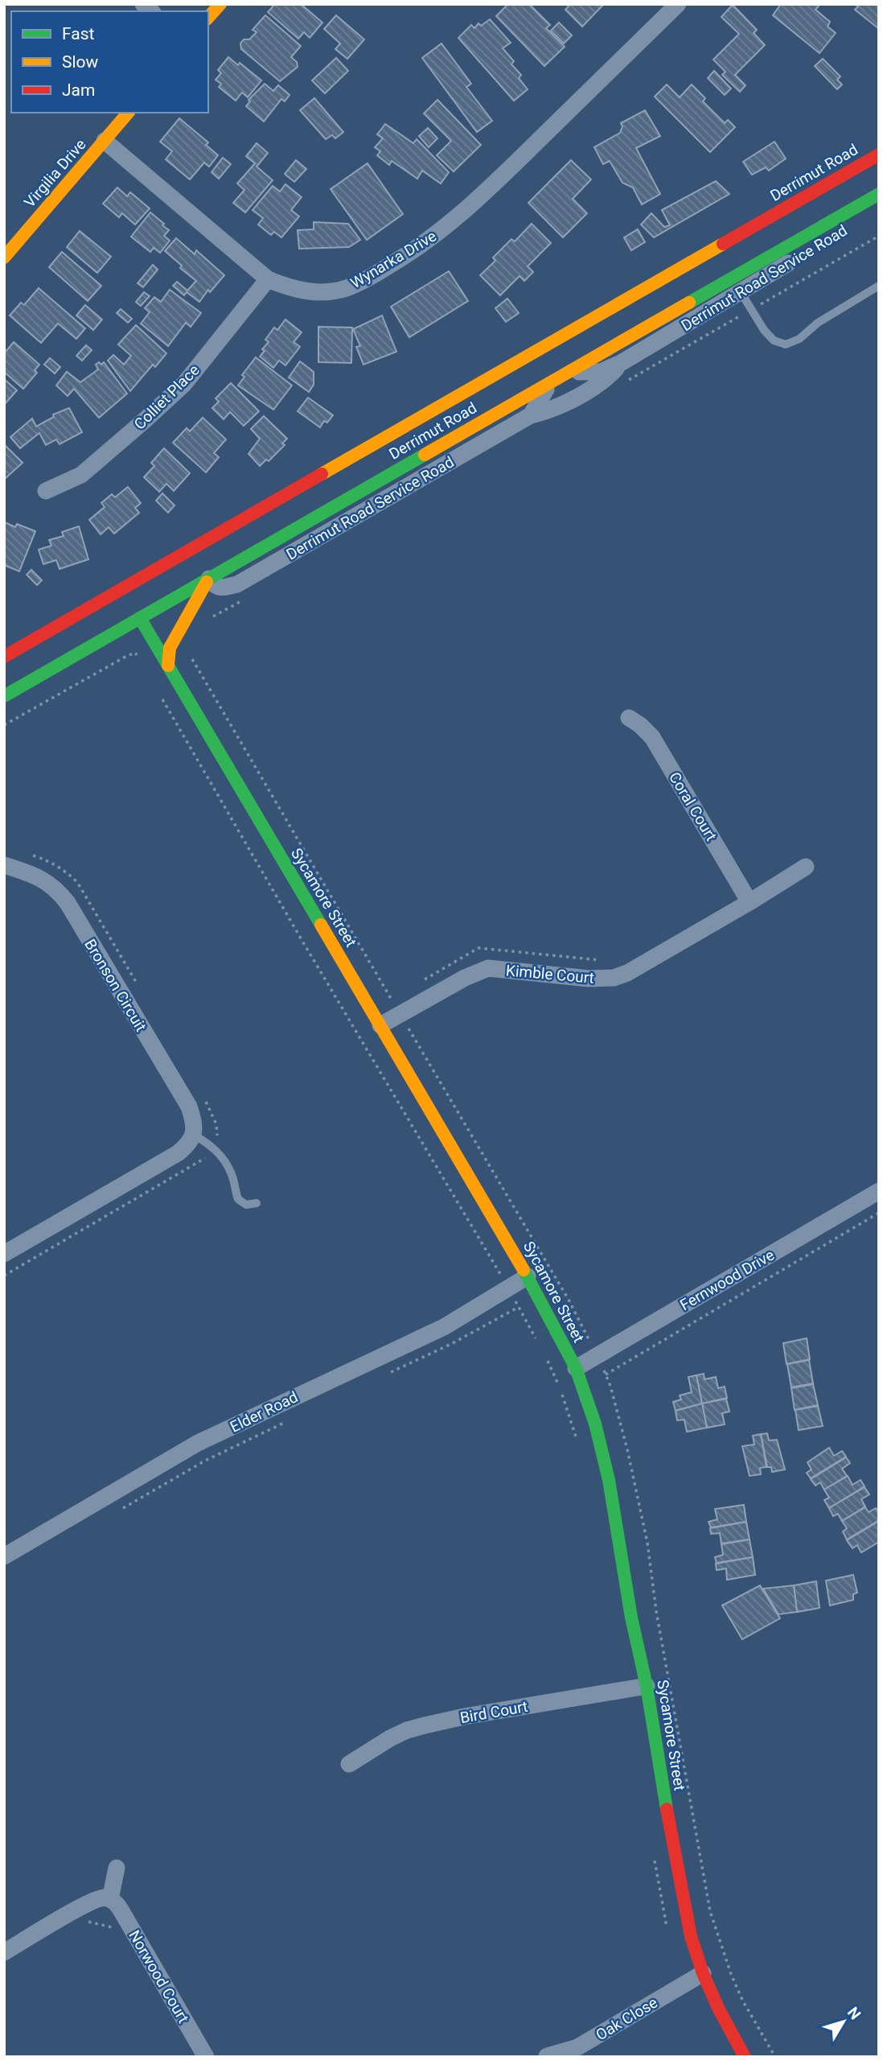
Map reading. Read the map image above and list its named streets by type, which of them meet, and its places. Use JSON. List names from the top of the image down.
{
  "streets": {
    "main road": ["Derrimut Road", "Virgilia Drive", "Sycamore Street"],
    "street": [
      "Wynarka Drive",
      "Derrimut Road Service Road",
      "Colliet Place",
      "Coral Court",
      "Kimble Court",
      "Bronson Circuit",
      "Fernwood Drive",
      "Elder Road",
      "Bird Court",
      "Norwood Court",
      "Oak Close"
    ]
  },
  "crossings": [
    ["Derrimut Road", "Derrimut Road Service Road"],
    ["Derrimut Road", "Sycamore Street"],
    ["Virgilia Drive", "Wynarka Drive"],
    ["Wynarka Drive", "Colliet Place"],
    ["Coral Court", "Kimble Court"],
    ["Sycamore Street", "Kimble Court"],
    ["Sycamore Street", "Fernwood Drive"],
    ["Sycamore Street", "Elder Road"],
    ["Sycamore Street", "Bird Court"],
    ["Sycamore Street", "Oak Close"]
  ],
  "legend": ["Fast", "Slow", "Jam"],
  "north": "top right"
}
